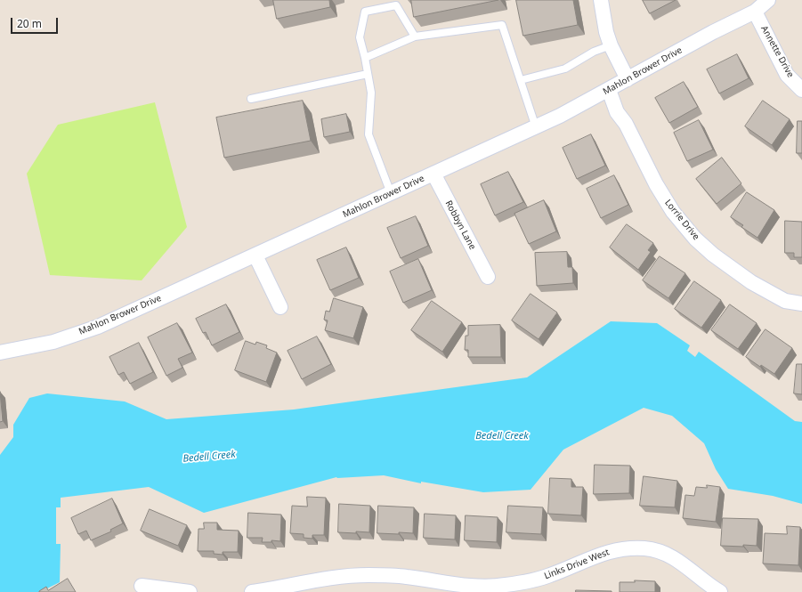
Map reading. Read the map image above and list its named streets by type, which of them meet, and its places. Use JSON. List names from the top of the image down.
{
  "streets": {
    "street": [
      "Annette Drive",
      "Mahlon Brower Drive",
      "Lorrie Drive",
      "Robbyn Lane",
      "Links Drive West"
    ]
  },
  "crossings": [
    ["Annette Drive", "Mahlon Brower Drive"],
    ["Mahlon Brower Drive", "Lorrie Drive"],
    ["Mahlon Brower Drive", "Robbyn Lane"]
  ],
  "water": ["Bedell Creek"],
  "scale_bar": "20 m"
}
